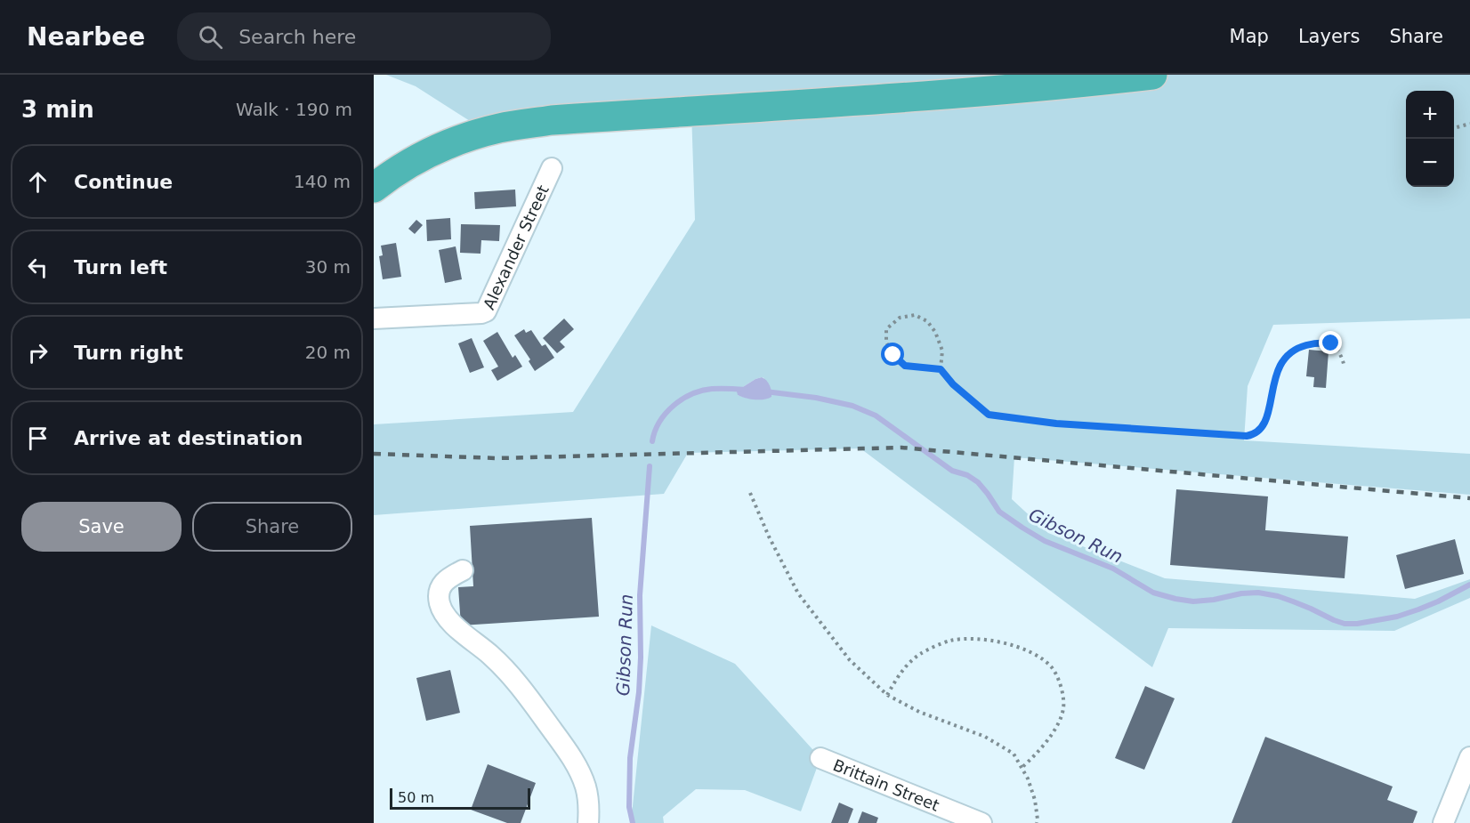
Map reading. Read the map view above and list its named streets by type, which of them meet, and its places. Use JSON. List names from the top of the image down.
{
  "streets": {
    "street": ["Alexander Street", "Brittain Street"]
  },
  "water": ["Gibson Run"],
  "scale_bar": "50 m",
  "page": {
    "header": "Nearbee",
    "search": "Search here",
    "nav": ["Map", "Layers", "Share"],
    "heading": ["3 min", "Walk · 190 m"],
    "map_buttons": ["+", "−"],
    "list": [
      ["Continue", "140 m"],
      ["Turn left", "30 m"],
      ["Turn right", "20 m"],
      "Arrive at destination"
    ],
    "buttons": ["Save", "Share"],
    "scale": "50 m"
  }
}
